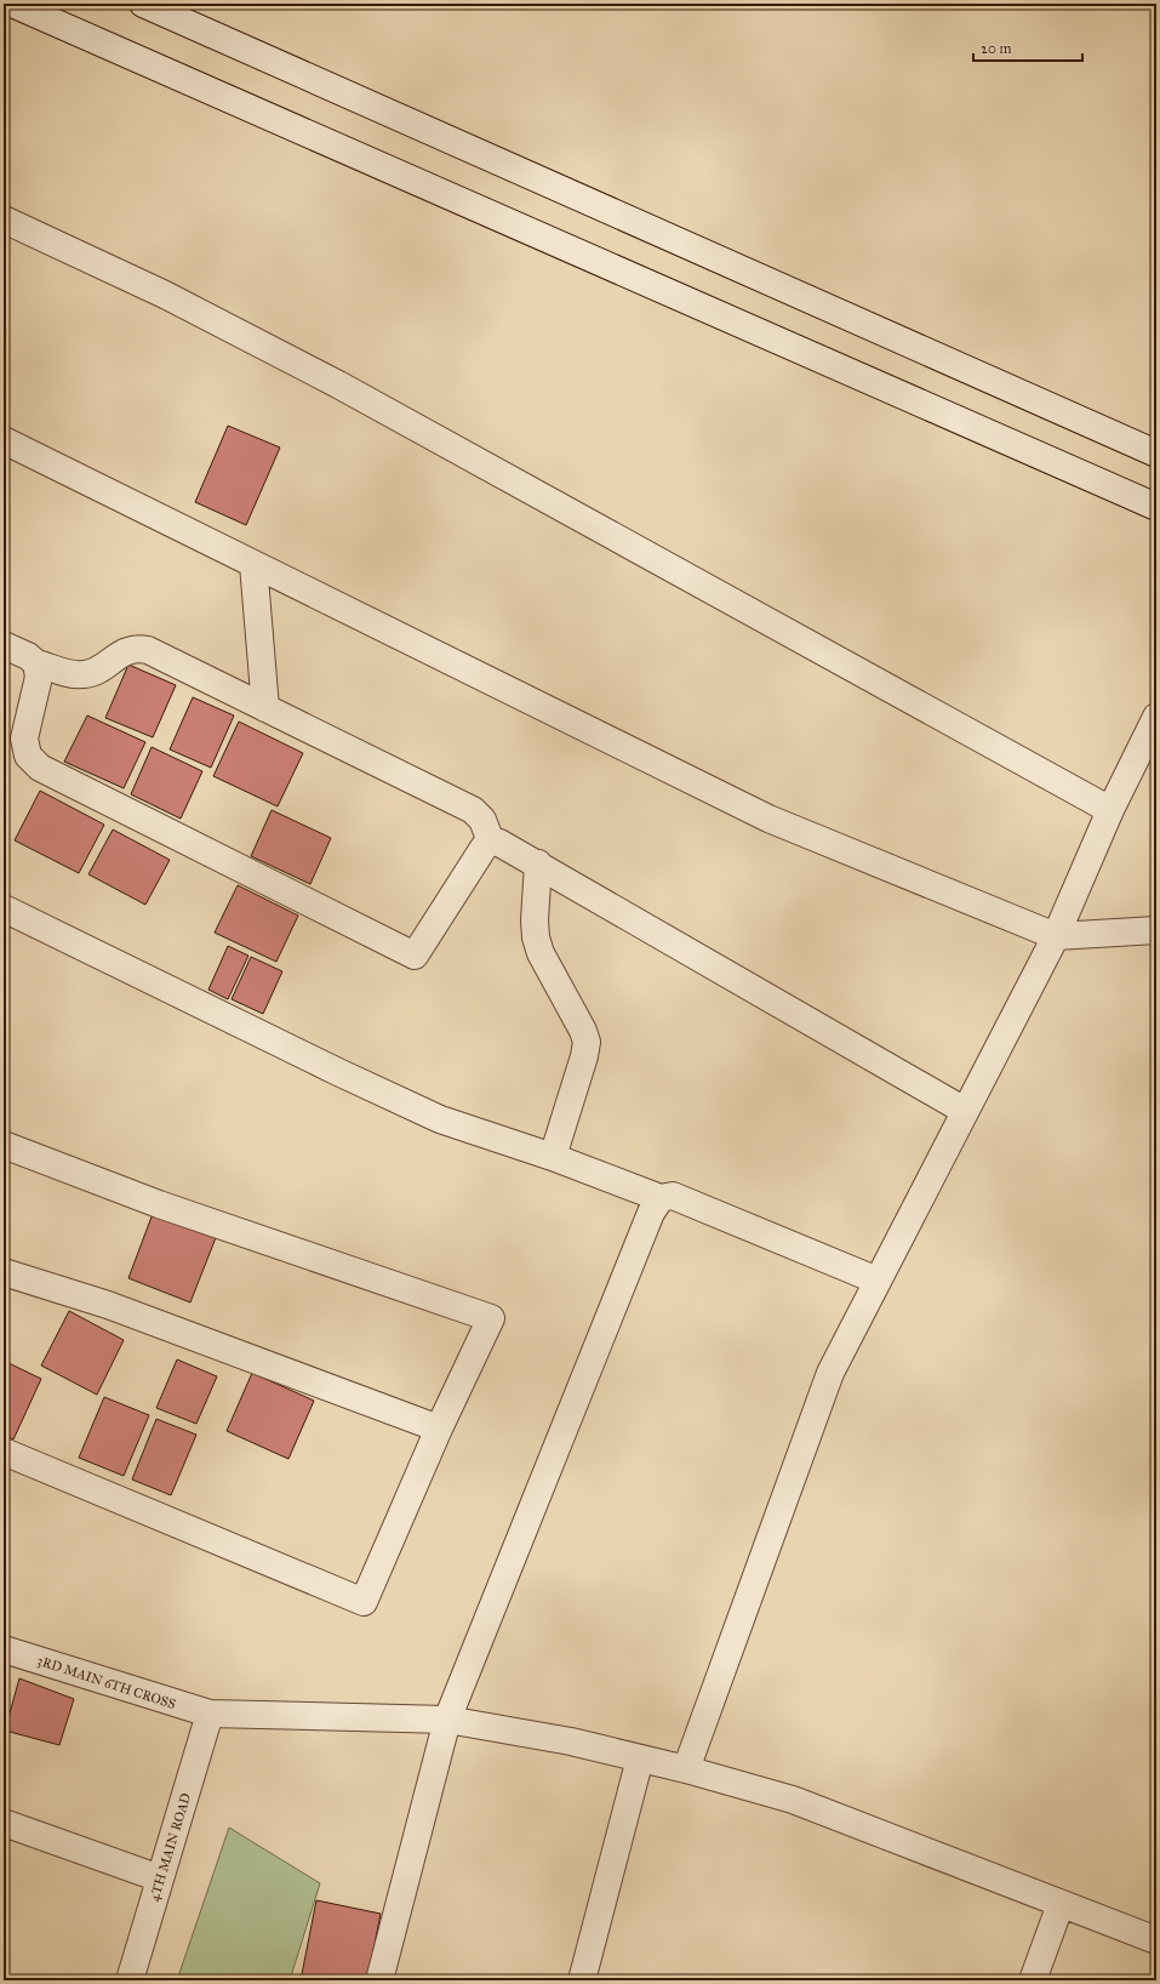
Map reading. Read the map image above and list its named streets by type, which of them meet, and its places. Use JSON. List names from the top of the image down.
{
  "streets": {
    "street": ["3RD MAIN 6TH CROSS", "4TH MAIN ROAD"]
  },
  "crossings": [
    ["3RD MAIN 6TH CROSS", "4TH MAIN ROAD"]
  ],
  "scale_bar": "20 m"
}
